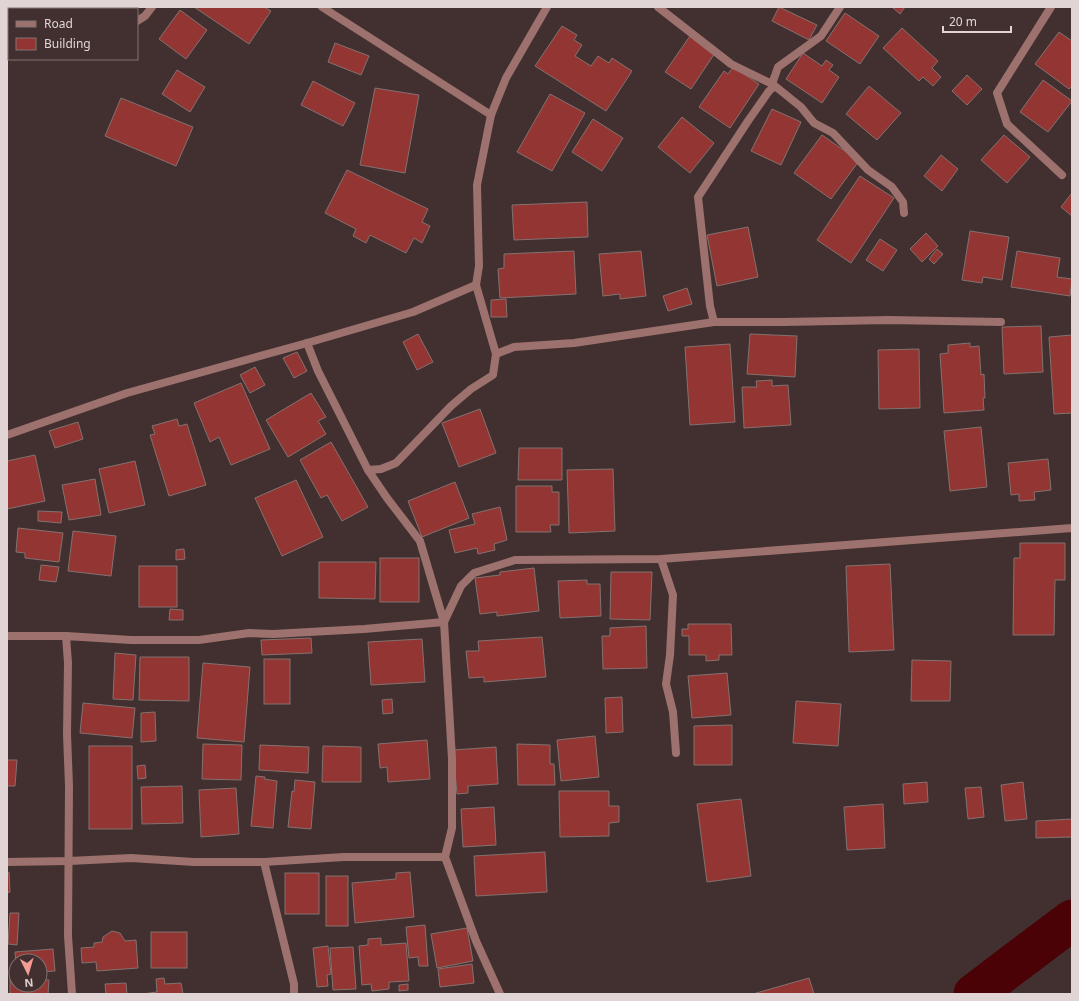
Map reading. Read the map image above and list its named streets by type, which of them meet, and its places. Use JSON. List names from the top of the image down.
{
  "legend": ["Road", "Building"],
  "scale_bar": "20 m",
  "north": "bottom"
}
